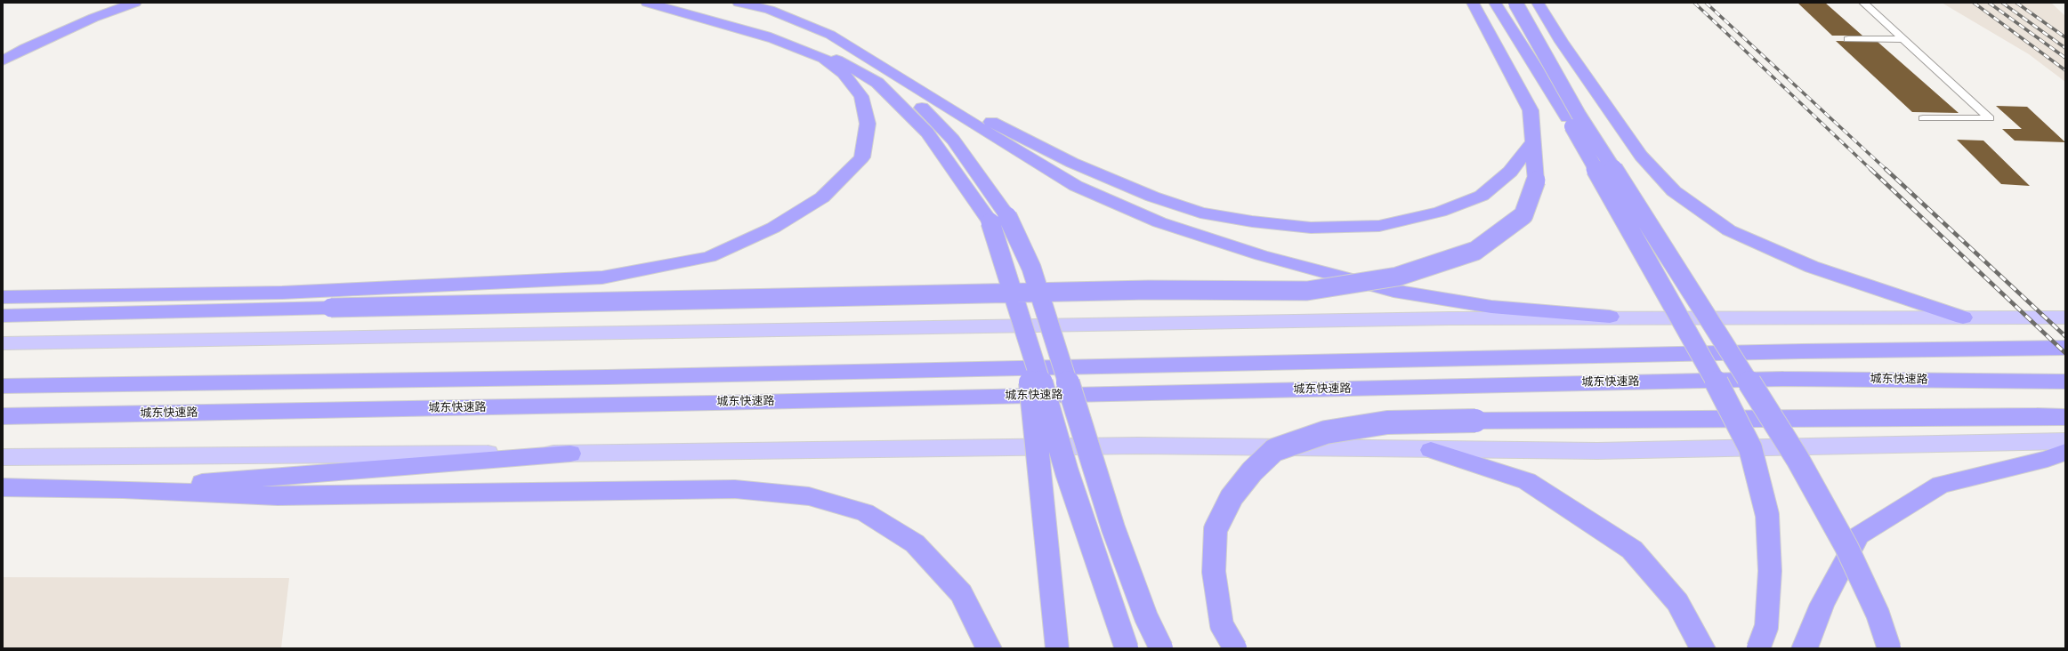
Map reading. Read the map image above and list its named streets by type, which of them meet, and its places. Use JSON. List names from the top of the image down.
{
  "streets": {
    "highway": ["城东快速路"]
  }
}
